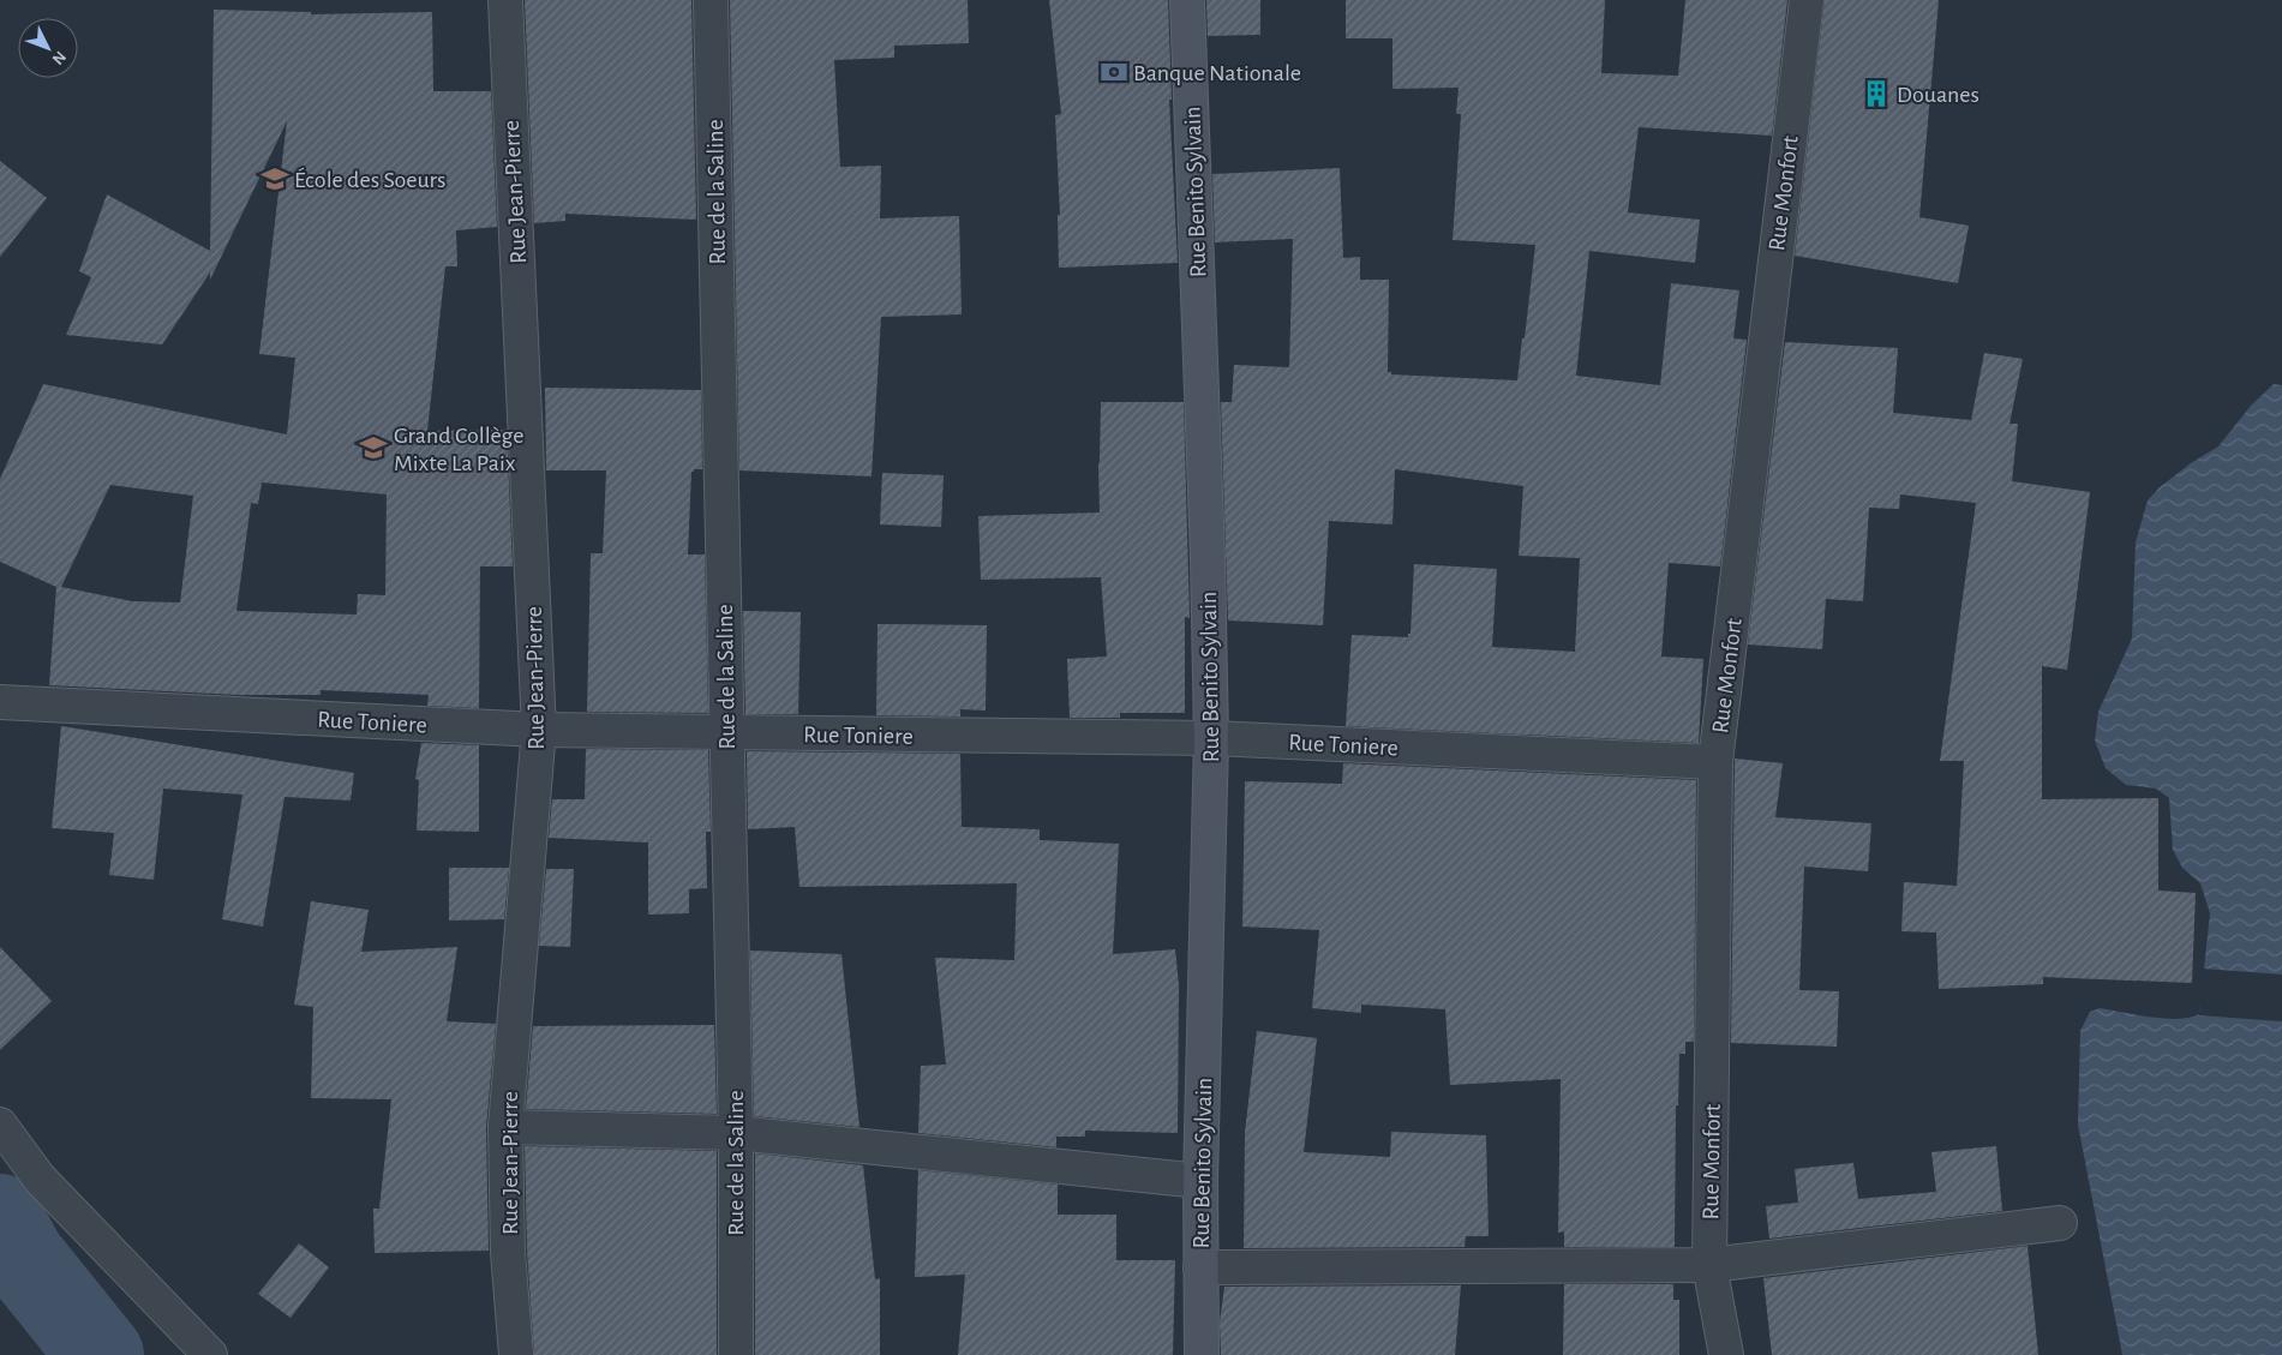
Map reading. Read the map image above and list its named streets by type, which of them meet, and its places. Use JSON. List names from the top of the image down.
{
  "streets": {
    "main road": ["Rue Benito Sylvain"],
    "street": [
      "Rue Jean-Pierre",
      "Rue de la Saline",
      "Rue Monfort",
      "Rue Toniere"
    ]
  },
  "crossings": [
    ["Rue Jean-Pierre", "Rue Toniere"],
    ["Rue de la Saline", "Rue Toniere"],
    ["Rue Benito Sylvain", "Rue Toniere"],
    ["Rue Monfort", "Rue Toniere"]
  ],
  "places": {
    "bank": ["Banque Nationale"],
    "building": ["Douanes"],
    "school or university": ["École des Soeurs", "Grand Collège Mixte La Paix"]
  },
  "north": "bottom right"
}
